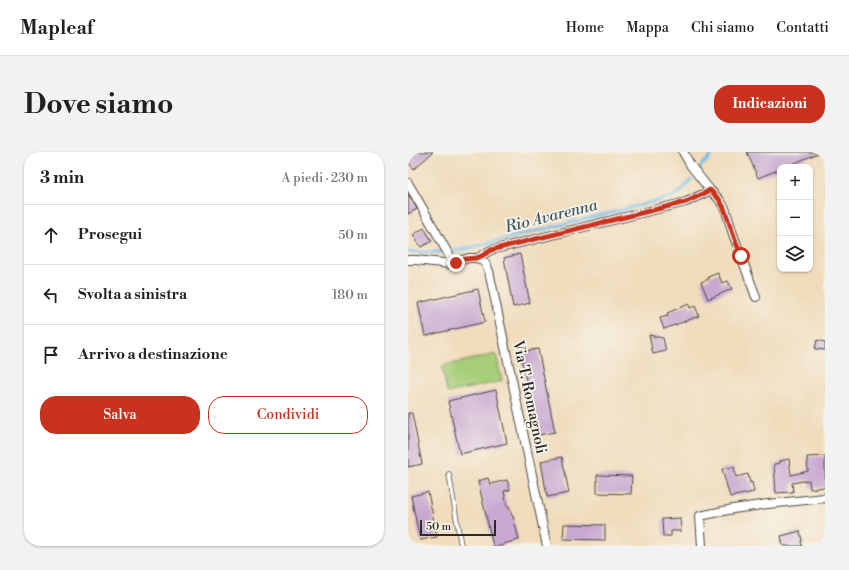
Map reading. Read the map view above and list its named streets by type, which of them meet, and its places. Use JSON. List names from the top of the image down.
{
  "streets": {
    "street": ["Via T. Romagnoli"]
  },
  "water": ["Rio Avarenna"],
  "scale_bar": "50 m",
  "page": {
    "header": "Mapleaf",
    "nav": [
      "Home",
      "Mappa",
      "Chi siamo",
      "Contatti"
    ],
    "buttons": [
      "Indicazioni",
      ["Salva", "Condividi"]
    ],
    "title": "Dove siamo",
    "heading": ["3 min", "A piedi · 230 m"],
    "map_buttons": ["+", "−"],
    "list": [
      ["Prosegui", "50 m"],
      ["Svolta a sinistra", "180 m"],
      "Arrivo a destinazione"
    ],
    "scale": "50 m"
  }
}
